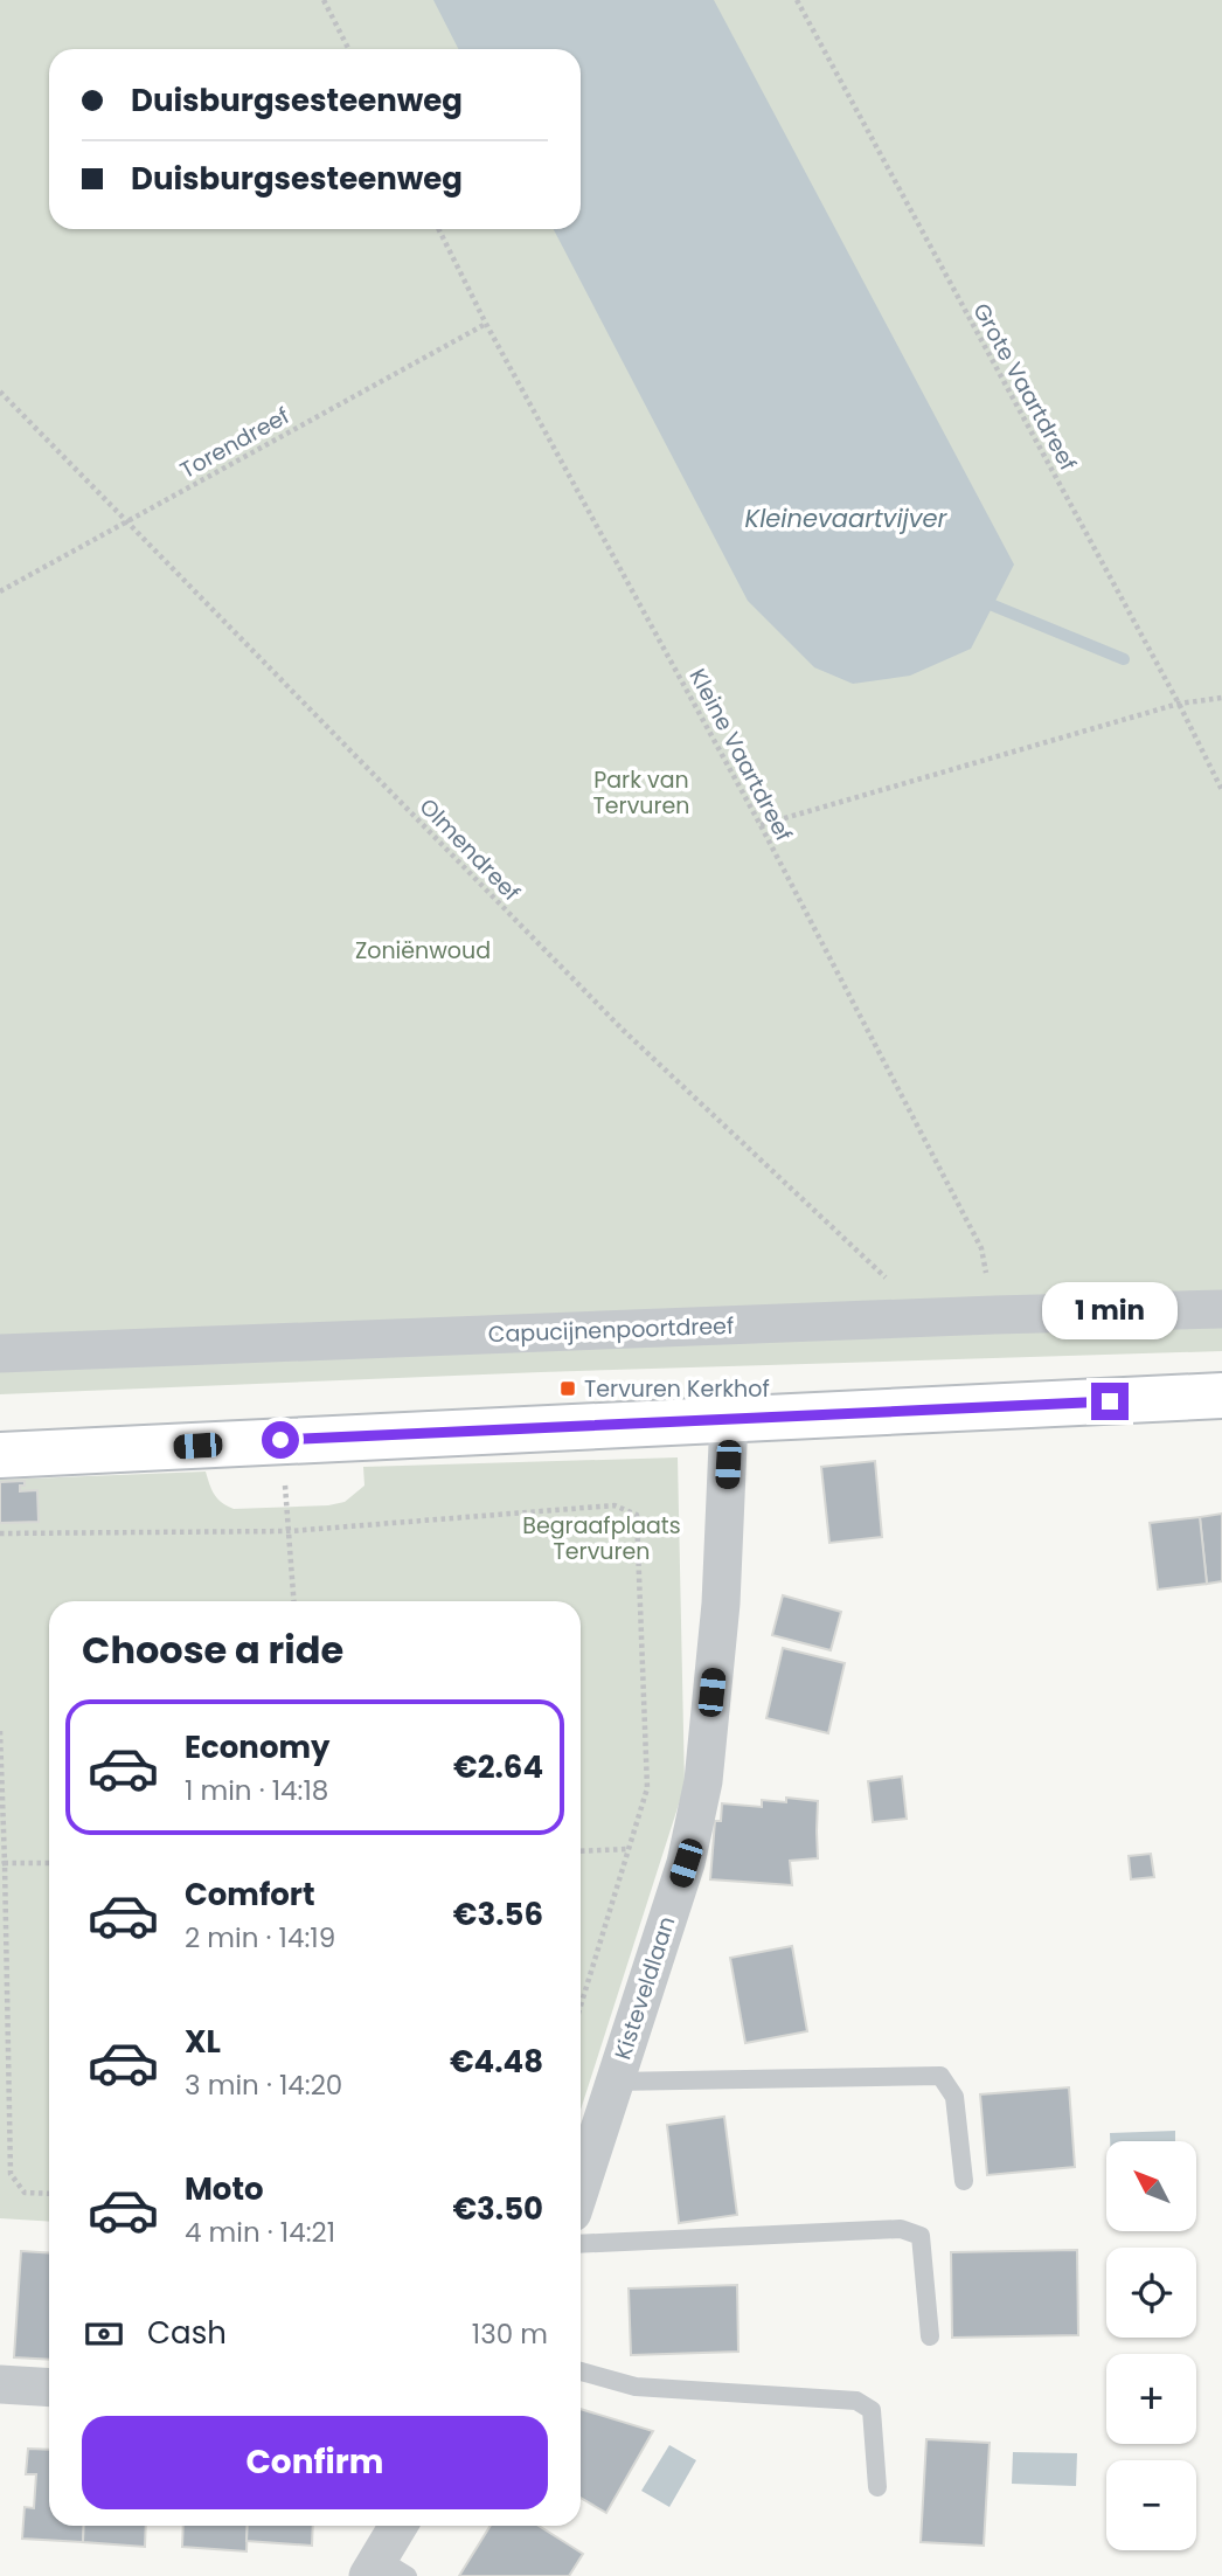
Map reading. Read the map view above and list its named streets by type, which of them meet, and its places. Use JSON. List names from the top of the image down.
{
  "streets": {
    "street": ["Capucijnenpoortdreef", "Kisteveldlaan"],
    "path": [
      "Grote Vaartdreef",
      "Torendreef",
      "Kleine Vaartdreef",
      "Olmendreef"
    ]
  },
  "crossings": [
    ["Torendreef", "Kleine Vaartdreef"],
    ["Torendreef", "Olmendreef"],
    ["Kleine Vaartdreef", "Capucijnenpoortdreef"],
    ["Olmendreef", "Capucijnenpoortdreef"]
  ],
  "water": ["Kleinevaartvijver"],
  "parks": ["Park van Tervuren", "Zoniënwoud", "Begraafplaats Tervuren"],
  "places": {
    "transit": ["Tervuren Kerkhof"]
  },
  "north": "top left",
  "page": {
    "banner": ["Duisburgsesteenweg", "Duisburgsesteenweg"],
    "bubble": "1 min",
    "heading": "Choose a ride",
    "list": [
      {
        "name": "Economy",
        "note": "1 min · 14:18",
        "value": "€2.64"
      },
      {
        "name": "Comfort",
        "note": "2 min · 14:19",
        "value": "€3.56"
      },
      {
        "name": "XL",
        "note": "3 min · 14:20",
        "value": "€4.48"
      },
      {
        "name": "Moto",
        "note": "4 min · 14:21",
        "value": "€3.50"
      }
    ],
    "map_buttons": ["+", "−"],
    "pay": ["Cash", "130 m"],
    "buttons": "Confirm"
  }
}
